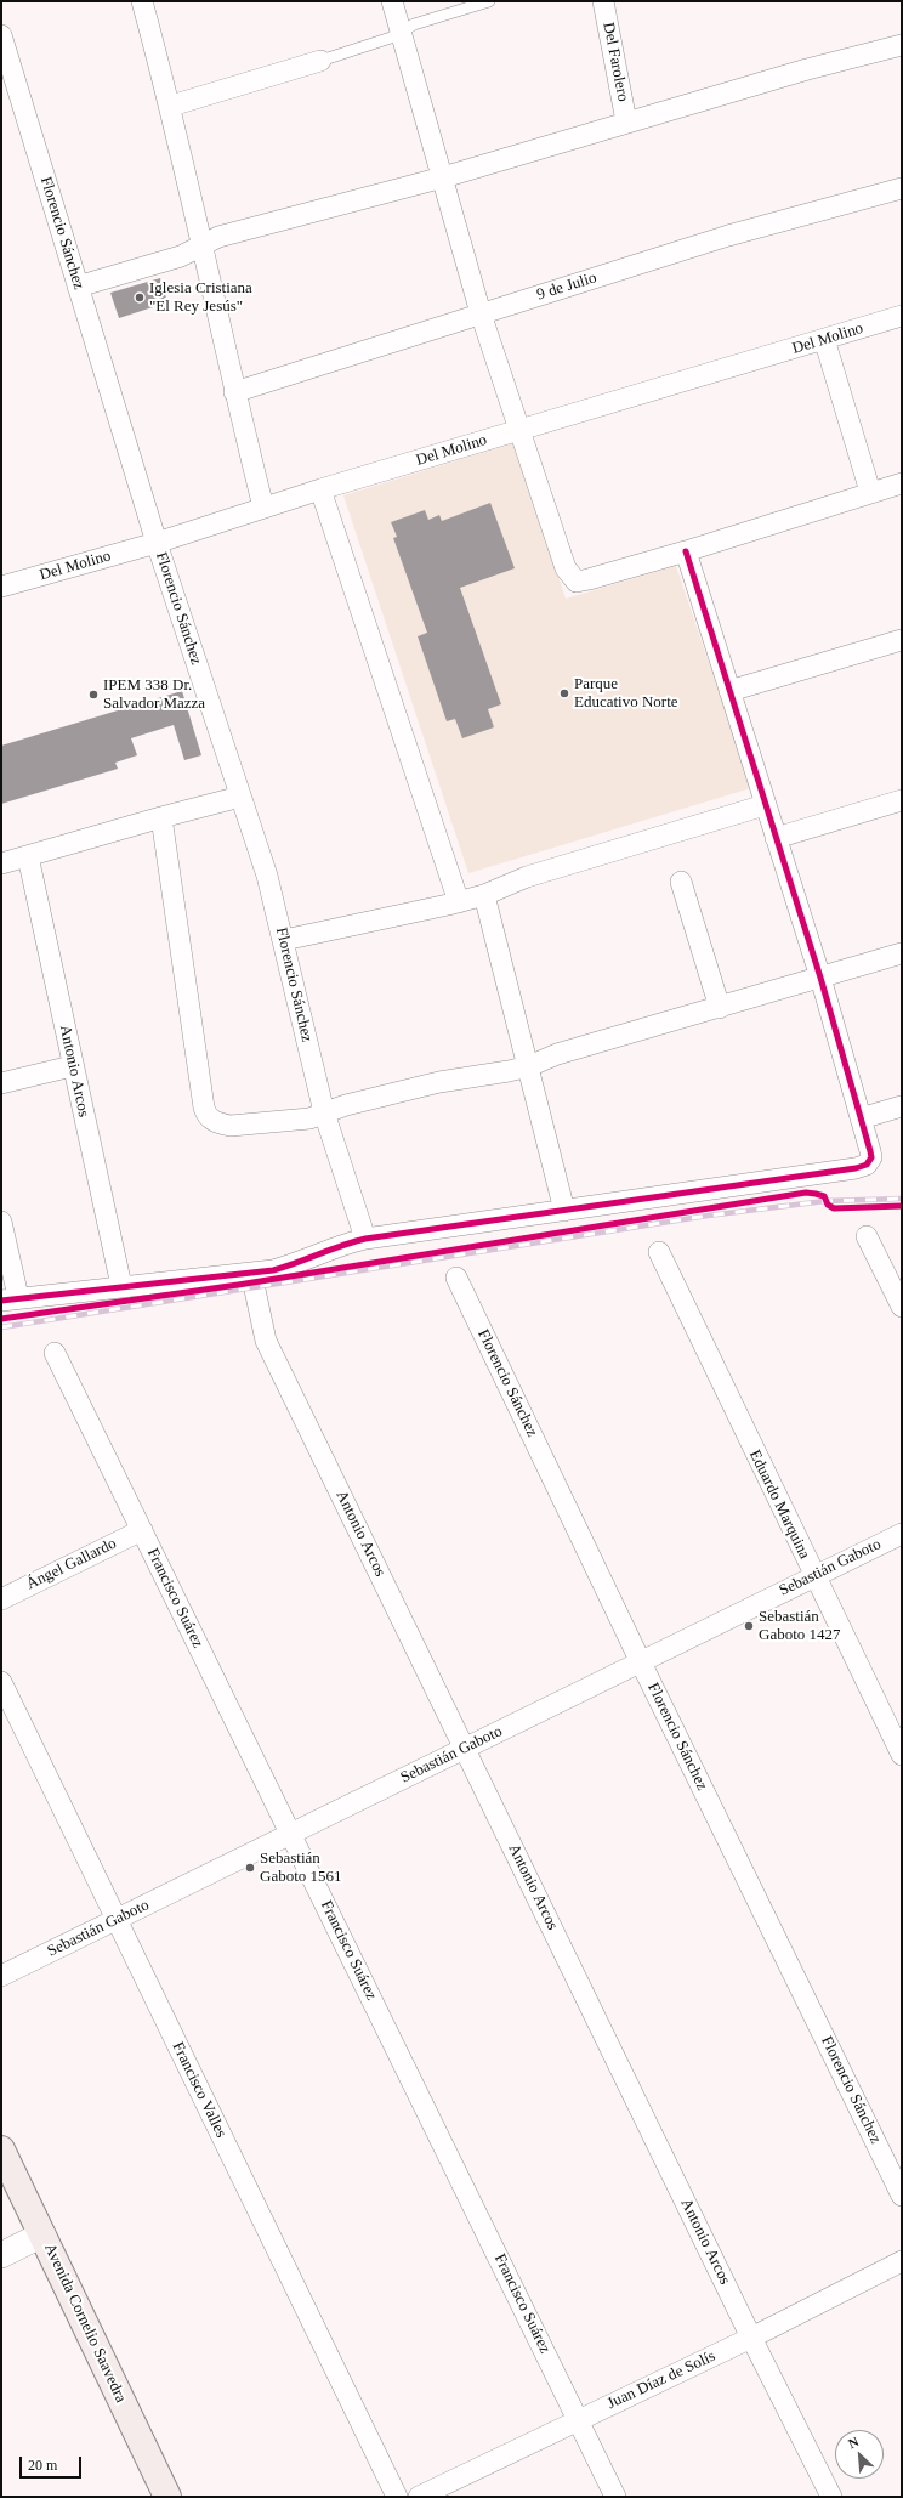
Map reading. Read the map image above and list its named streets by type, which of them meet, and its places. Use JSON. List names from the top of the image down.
{
  "streets": {
    "main road": ["Avenida Cornelio Saavedra"],
    "street": [
      "Del Farolero",
      "Florencio Sánchez",
      "9 de Julio",
      "Del Molino",
      "Antonio Arcos",
      "Eduardo Marquina",
      "Ángel Gallardo",
      "Sebastián Gaboto",
      "Francisco Suárez",
      "Francisco Valles",
      "Juan Díaz de Solís"
    ]
  },
  "crossings": [
    ["Florencio Sánchez", "Del Molino"],
    ["Florencio Sánchez", "Sebastián Gaboto"],
    ["Antonio Arcos", "Sebastián Gaboto"],
    ["Antonio Arcos", "Juan Díaz de Solís"],
    ["Eduardo Marquina", "Sebastián Gaboto"],
    ["Ángel Gallardo", "Francisco Suárez"],
    ["Sebastián Gaboto", "Francisco Suárez"],
    ["Sebastián Gaboto", "Francisco Valles"],
    ["Francisco Suárez", "Juan Díaz de Solís"]
  ],
  "places": [
    "Iglesia Cristiana \"El Rey Jesús\"",
    "Parque Educativo Norte",
    "IPEM 338 Dr. Salvador Mazza",
    "Sebastián Gaboto 1427",
    "Sebastián Gaboto 1561"
  ],
  "scale_bar": "20 m",
  "north": "top left"
}
